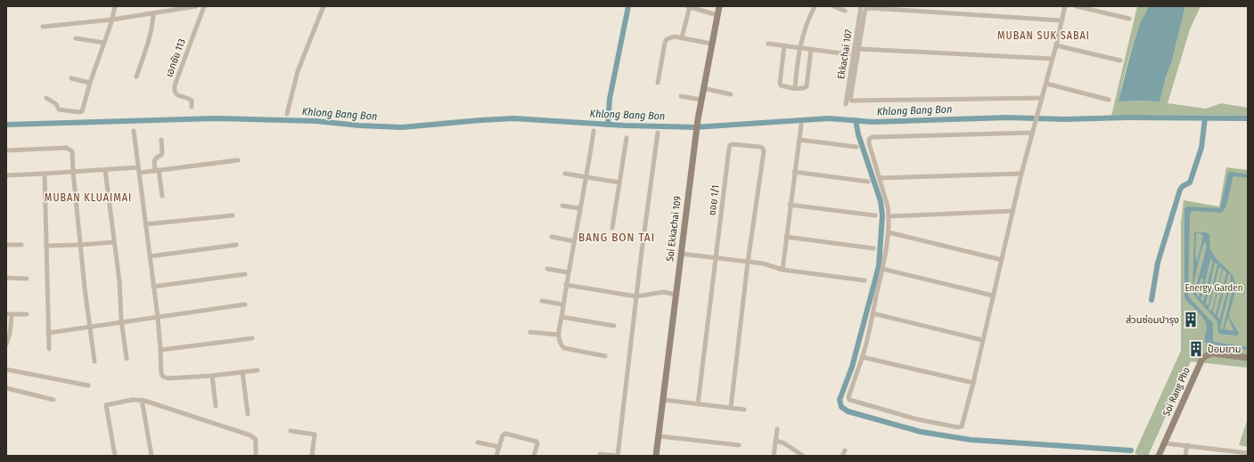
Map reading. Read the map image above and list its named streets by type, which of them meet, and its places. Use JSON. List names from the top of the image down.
{
  "streets": {
    "street": [
      "Ekkachai 107",
      "เอกชัย 113",
      "ซอย 1/1",
      "Soi Ekkachai 109",
      "Soi Rang Pho"
    ]
  },
  "districts": ["MUBAN SUK SABAI", "MUBAN KLUAIMAI", "BANG BON TAI"],
  "water": ["Khlong Bang Bon"],
  "parks": ["Energy Garden"],
  "places": {
    "building": ["ส่วนซ่อมบำรุง", "ป้อมยาม"]
  }
}
